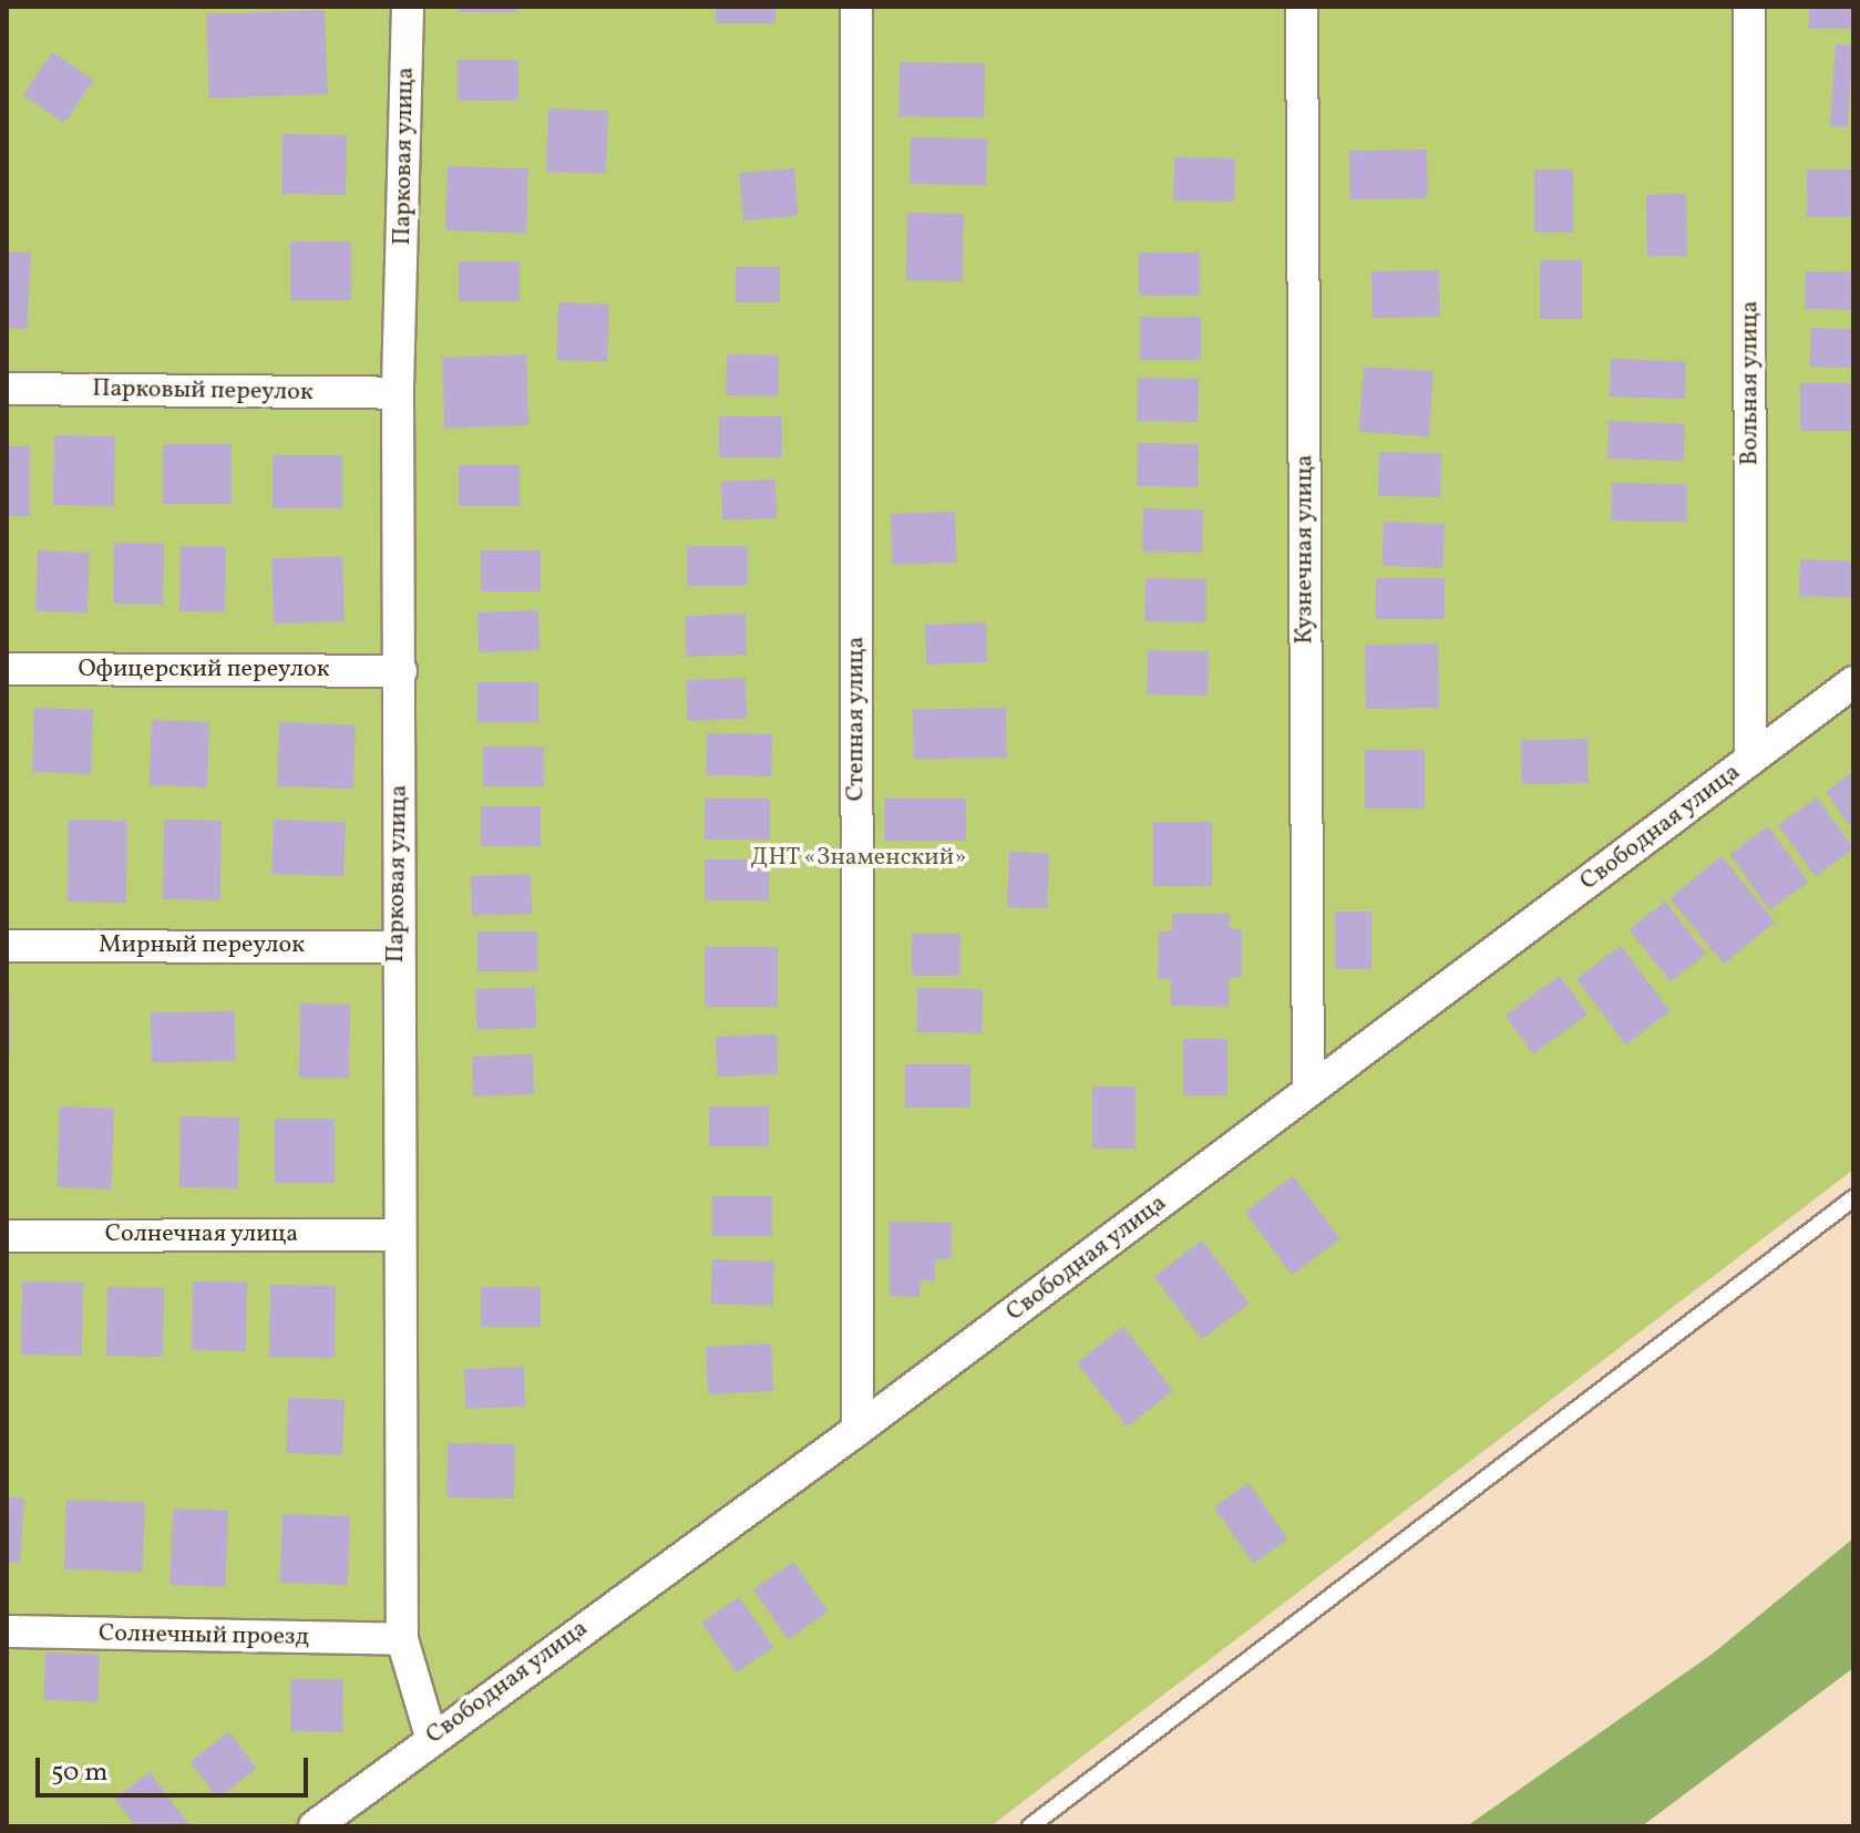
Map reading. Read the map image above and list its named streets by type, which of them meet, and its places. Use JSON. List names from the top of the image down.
{
  "streets": {
    "street": [
      "Парковая улица",
      "Вольная улица",
      "Парковый переулок",
      "Кузнечная улица",
      "Офицерский переулок",
      "Степная улица",
      "Свободная улица",
      "Мирный переулок",
      "Солнечная улица",
      "Солнечный проезд"
    ]
  },
  "crossings": [
    ["Парковая улица", "Парковый переулок"],
    ["Парковая улица", "Офицерский переулок"],
    ["Парковая улица", "Свободная улица"],
    ["Парковая улица", "Мирный переулок"],
    ["Парковая улица", "Солнечная улица"],
    ["Парковая улица", "Солнечный проезд"],
    ["Вольная улица", "Свободная улица"],
    ["Кузнечная улица", "Свободная улица"],
    ["Степная улица", "Свободная улица"]
  ],
  "parks": ["ДНТ «Знаменский»"],
  "scale_bar": "50 m"
}
